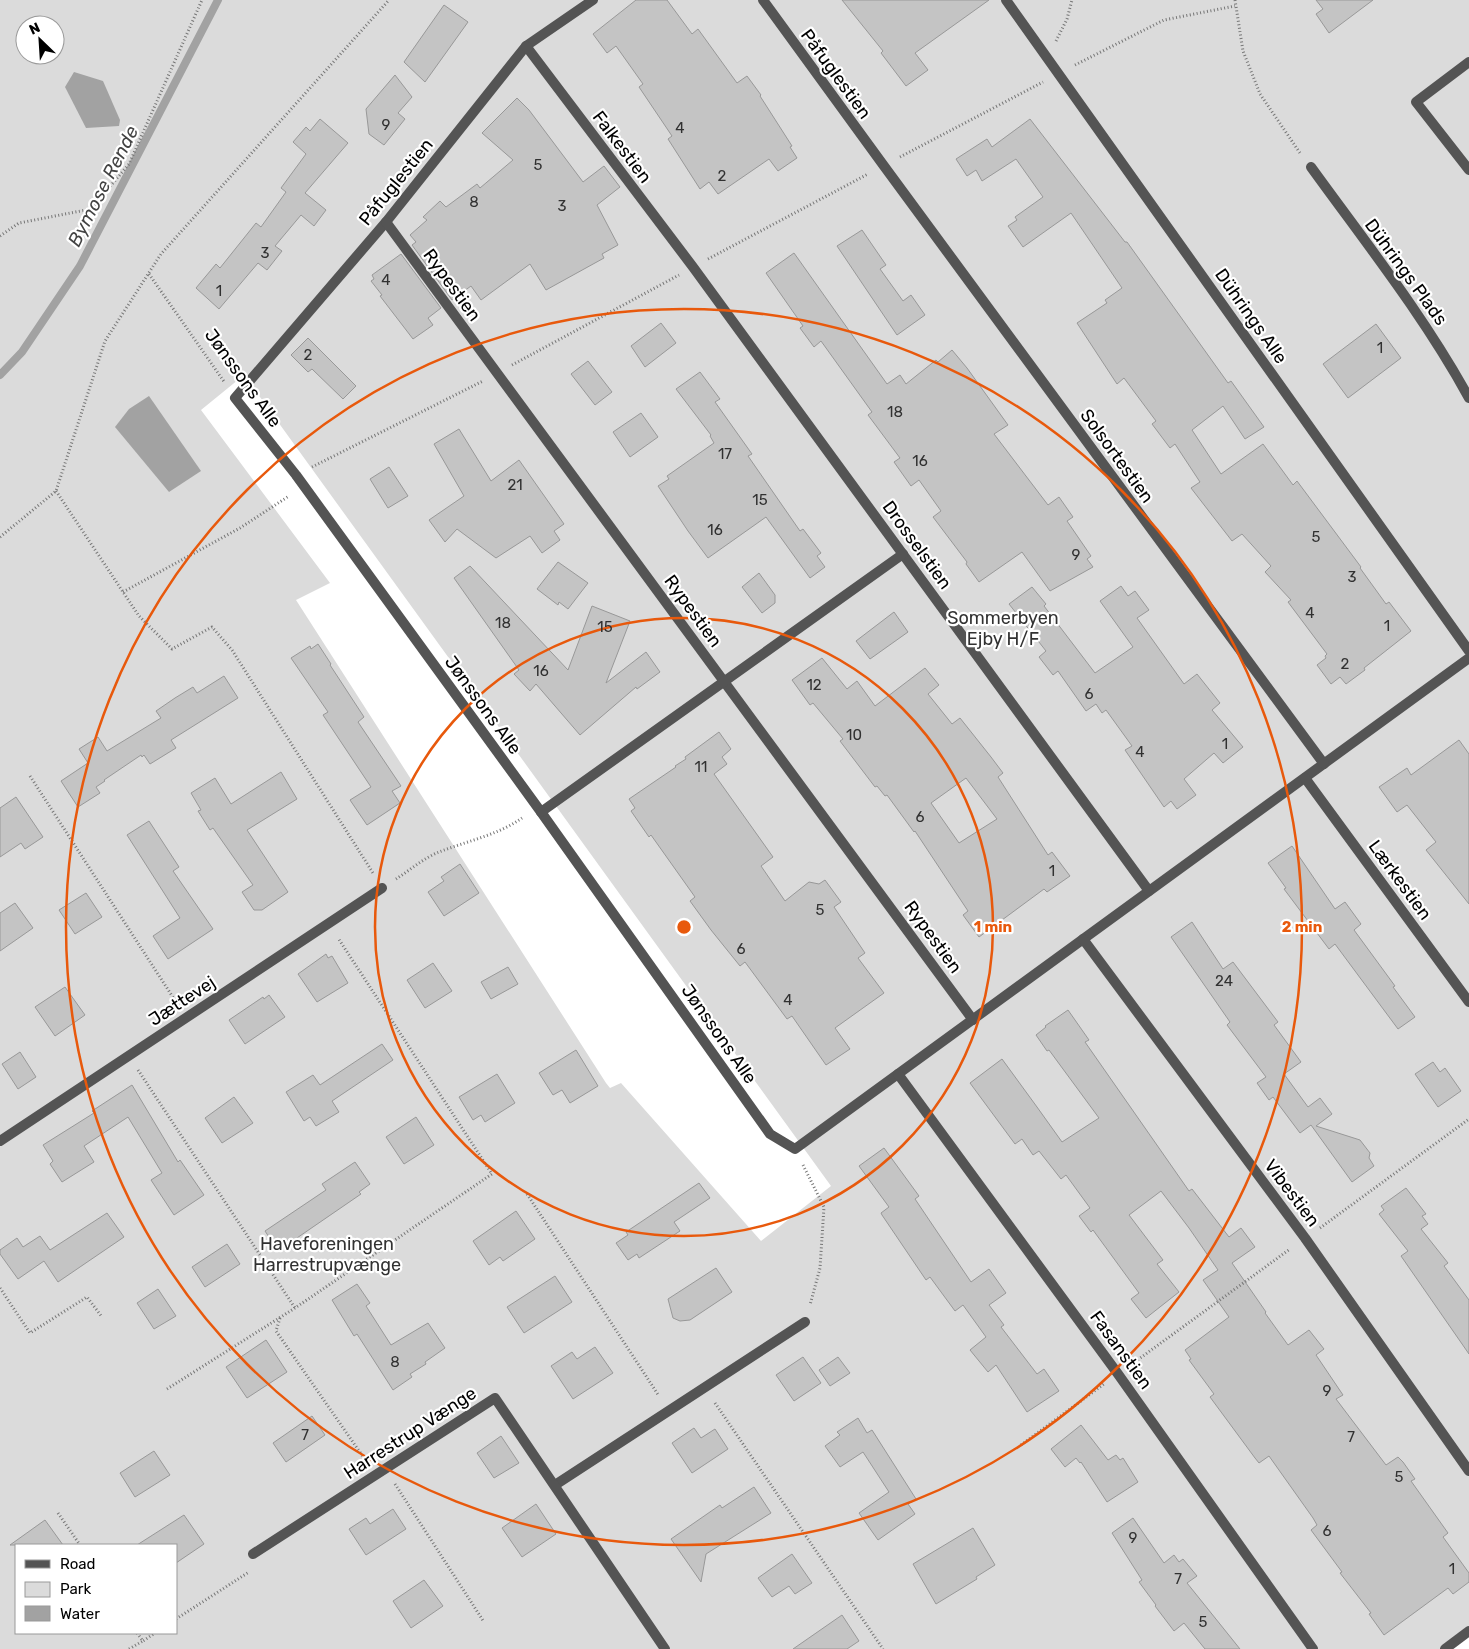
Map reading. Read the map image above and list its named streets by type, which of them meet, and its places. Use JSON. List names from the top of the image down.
{
  "streets": {
    "street": [
      "Påfuglestien",
      "Falkestien",
      "Dührings Plads",
      "Rypestien",
      "Dührings Alle",
      "Jønssons Alle",
      "Solsortestien",
      "Drosselstien",
      "Lærkestien",
      "Jættevej",
      "Vibestien",
      "Fasanstien",
      "Harrestrup Vænge"
    ]
  },
  "crossings": [
    ["Påfuglestien", "Falkestien"],
    ["Påfuglestien", "Rypestien"],
    ["Påfuglestien", "Jønssons Alle"],
    ["Påfuglestien", "Solsortestien"],
    ["Falkestien", "Drosselstien"]
  ],
  "water": ["Bymose Rende"],
  "parks": ["Sommerbyen Ejby H/F", "Haveforeningen Harrestrupvænge"],
  "house_numbers": [
    "9",
    "4",
    "5",
    "2",
    "8",
    "3",
    "3",
    "4",
    "1",
    "1",
    "2",
    "18",
    "17",
    "16",
    "21",
    "15",
    "16",
    "5",
    "9",
    "3",
    "4",
    "18",
    "1",
    "15",
    "2",
    "16",
    "12",
    "6",
    "10",
    "1",
    "4",
    "11",
    "6",
    "1",
    "5",
    "6",
    "24",
    "4",
    "8",
    "9",
    "7",
    "7",
    "5",
    "6",
    "9",
    "1",
    "7",
    "5"
  ],
  "legend": ["Road", "Park", "Water"],
  "north": "top left",
  "rings": ["1 min", "2 min"]
}
